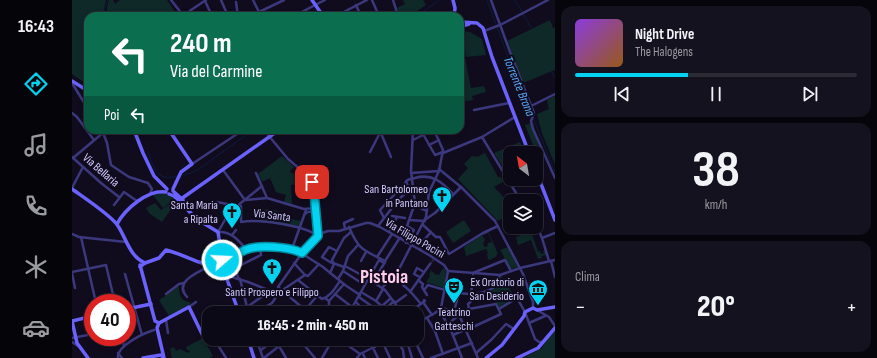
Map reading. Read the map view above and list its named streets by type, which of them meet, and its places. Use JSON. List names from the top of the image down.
{
  "streets": {
    "street": ["Via Bellaria", "Via Santa", "Via Filippo Pacini"]
  },
  "districts": ["Pistoia"],
  "water": ["Torrente Brana"],
  "places": {
    "church": ["San Bartolomeo in Pantano", "Santa Maria a Ripalta", "Santi Prospero e Filippo"],
    "theatre": ["Teatrino Gatteschi"],
    "museum": ["Ex Oratorio di San Desiderio"]
  },
  "north": "top left",
  "page": {
    "tabs": "16:43",
    "turn": ["240 m", "Via del Carmine"],
    "song": ["Night Drive", "The Halogens"],
    "then": "Poi",
    "tile": [
      ["38", "km/h"],
      "Clima"
    ],
    "heat": ["−", "20°", "+"],
    "limit": "40",
    "trip": "16:45 · 2 min · 450 m"
  }
}
